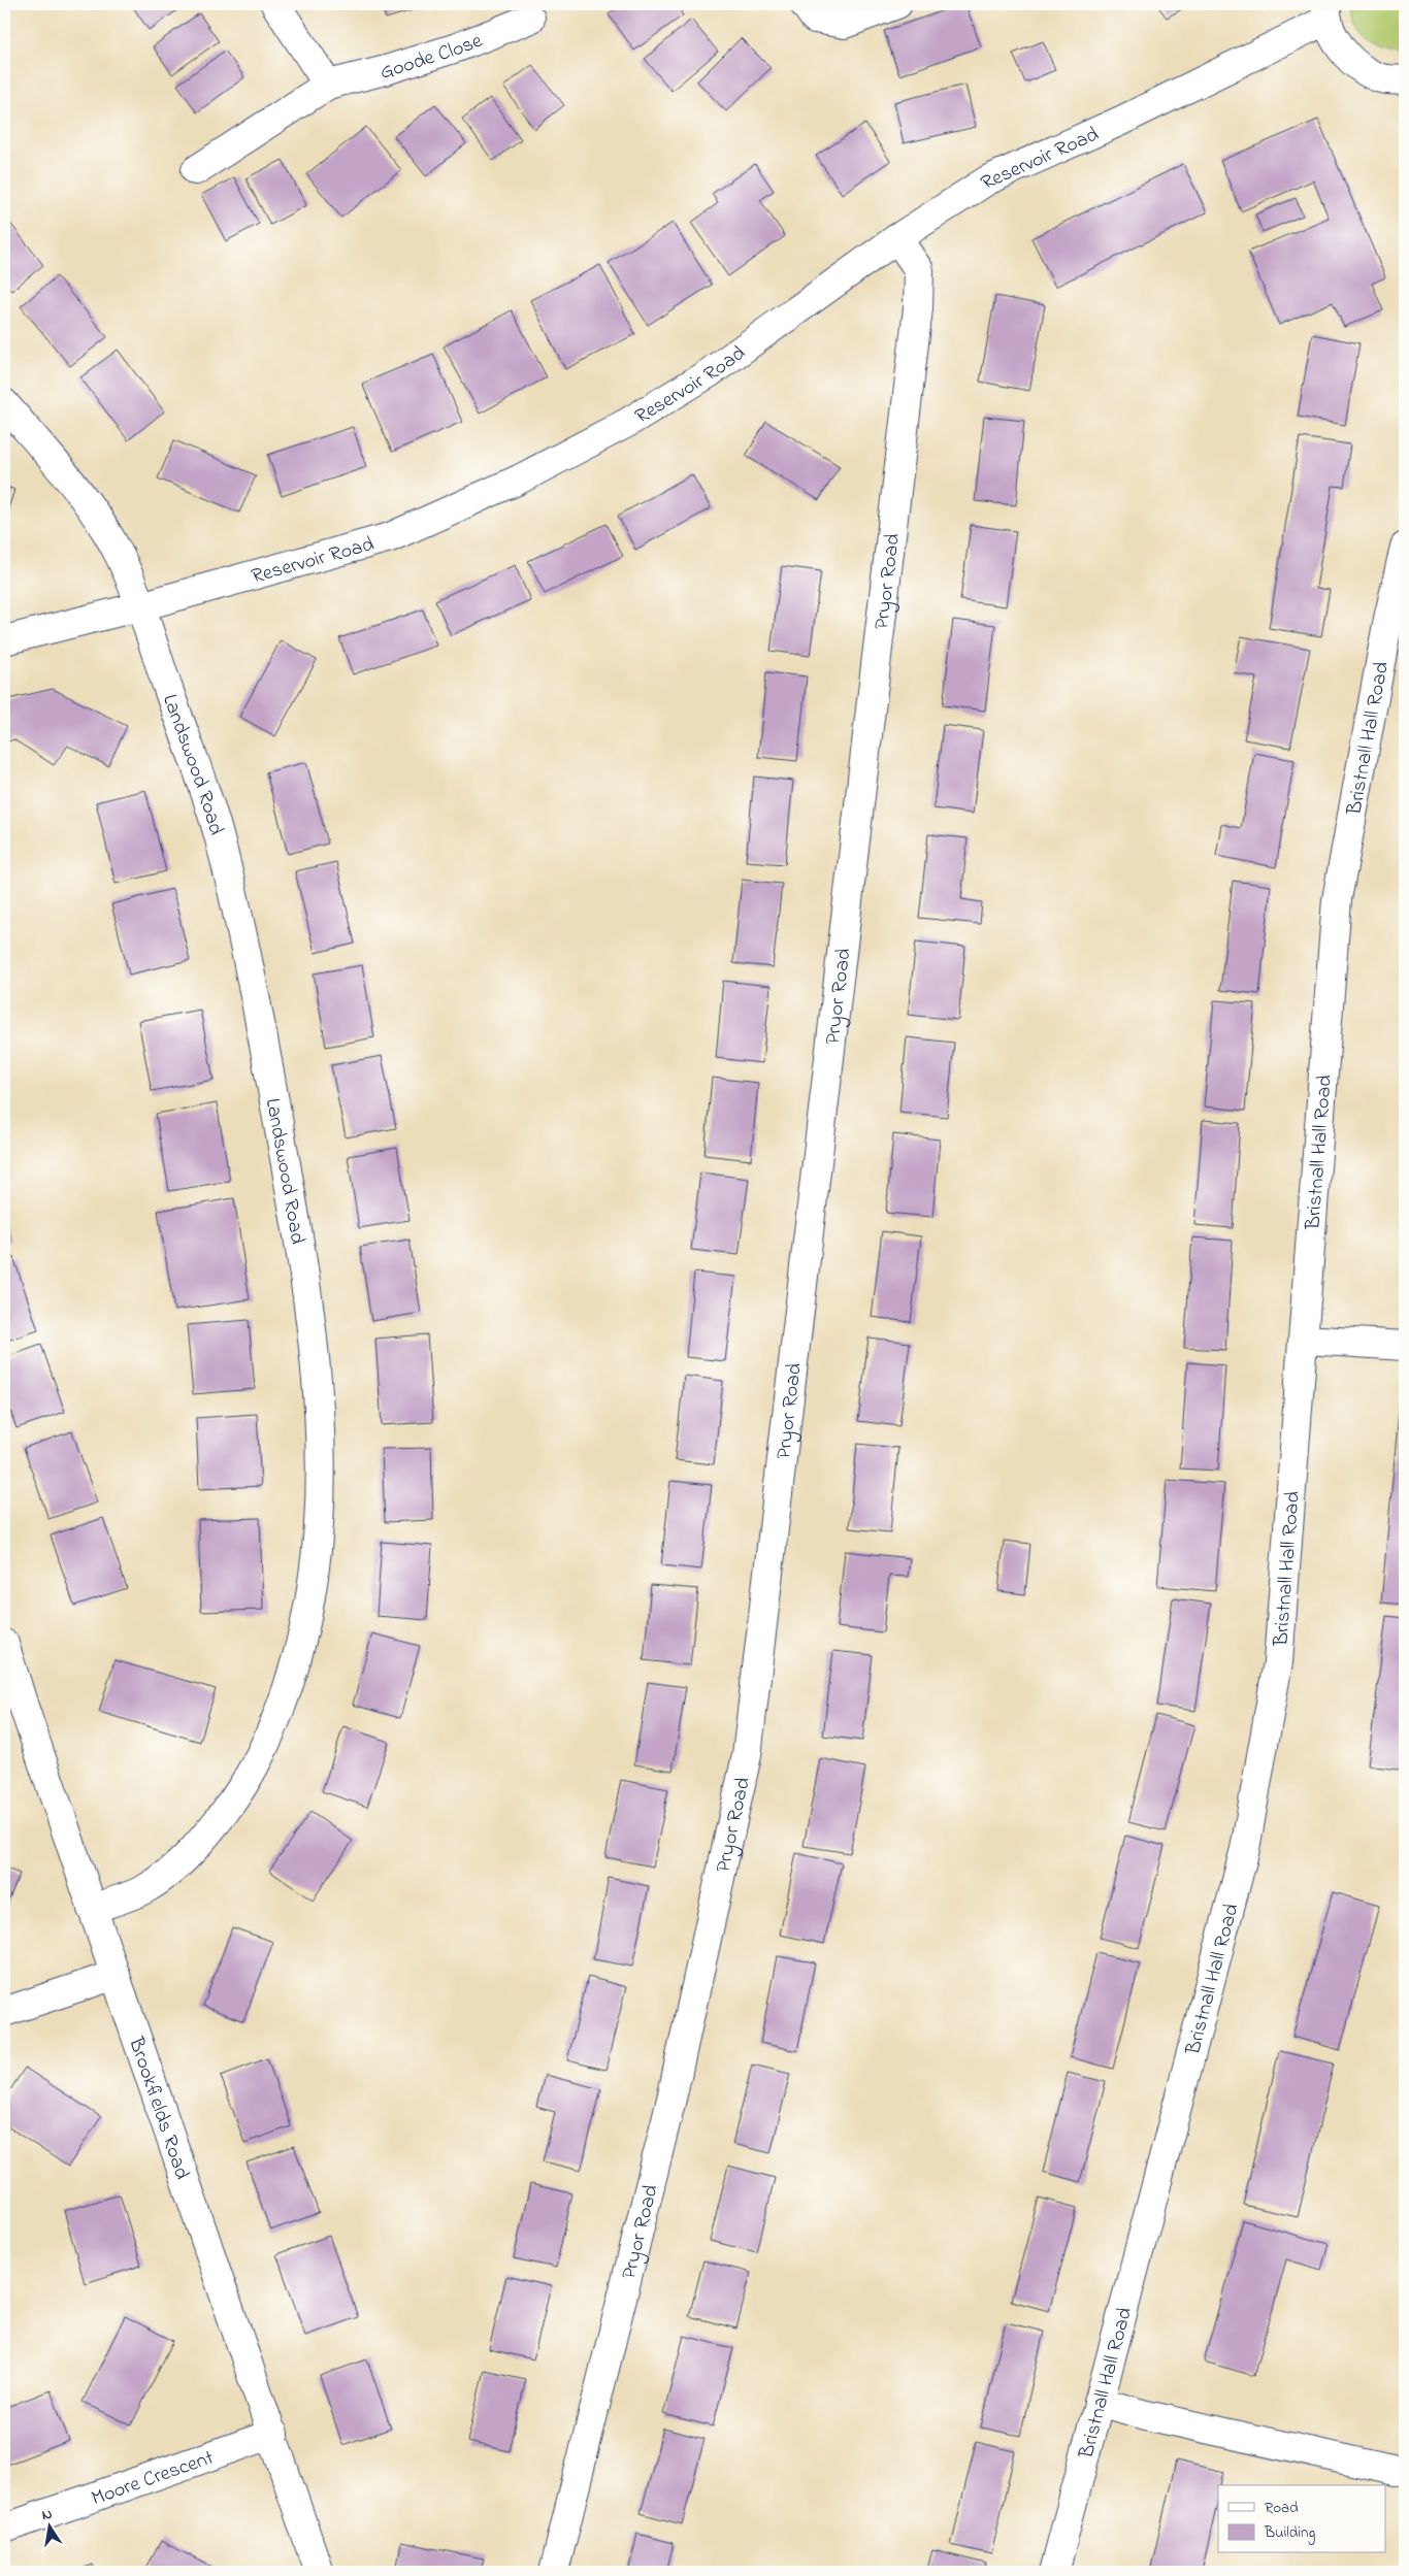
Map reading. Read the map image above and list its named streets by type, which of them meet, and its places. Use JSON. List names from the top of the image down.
{
  "streets": {
    "street": [
      "Goode Close",
      "Reservoir Road",
      "Pryor Road",
      "Bristnall Hall Road",
      "Landswood Road",
      "Brookfields Road",
      "Moore Crescent"
    ]
  },
  "crossings": [
    ["Reservoir Road", "Pryor Road"],
    ["Reservoir Road", "Landswood Road"],
    ["Landswood Road", "Brookfields Road"],
    ["Brookfields Road", "Moore Crescent"]
  ],
  "legend": ["Road", "Building"],
  "north": "top"
}
